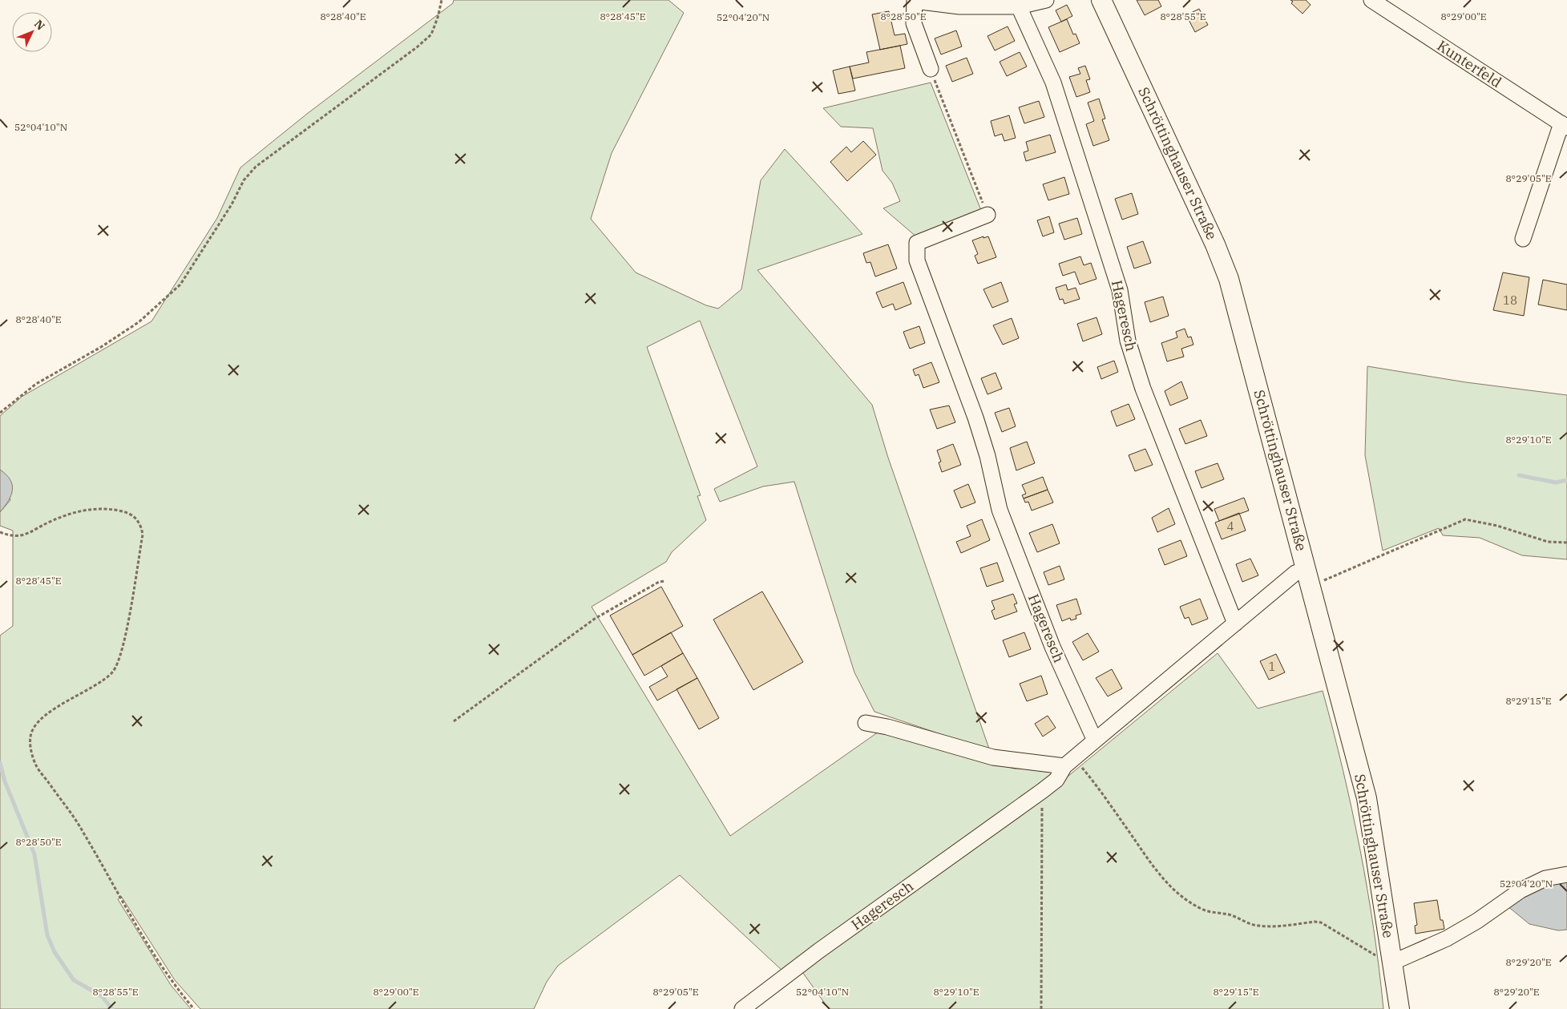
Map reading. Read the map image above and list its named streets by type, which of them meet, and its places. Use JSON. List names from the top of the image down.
{
  "streets": {
    "main road": ["Schröttinghauser Straße"],
    "street": ["Kunterfeld", "Hageresch"]
  },
  "crossings": [
    ["Schröttinghauser Straße", "Hageresch"]
  ],
  "house_numbers": ["18", "4", "1"],
  "north": "top right",
  "coordinates": [
    "8°28'40\"E",
    "8°28'45\"E",
    "8°28'50\"E",
    "8°28'55\"E",
    "8°29'00\"E",
    "52°04'20\"N",
    "52°04'10\"N",
    "8°29'05\"E",
    "8°29'10\"E",
    "8°29'15\"E",
    "8°29'20\"E"
  ]
}
